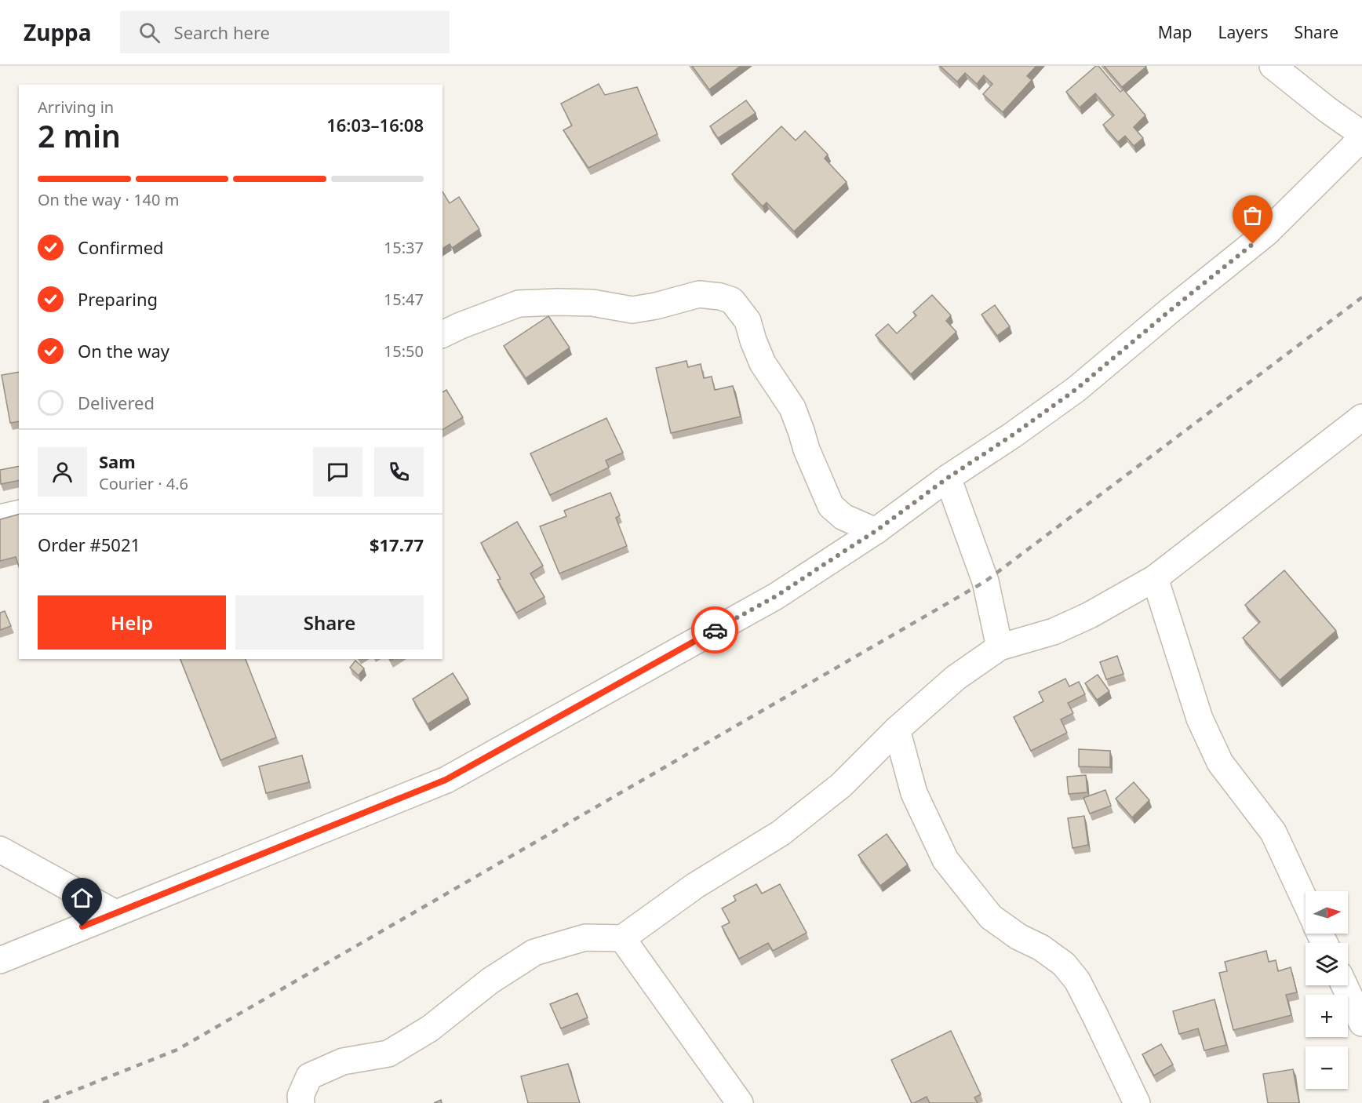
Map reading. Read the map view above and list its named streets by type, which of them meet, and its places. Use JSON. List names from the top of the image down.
{
  "north": "right",
  "page": {
    "header": "Zuppa",
    "search": "Search here",
    "nav": ["Map", "Layers", "Share"],
    "heading": ["2 min", "Arriving in", "16:03–16:08"],
    "panel": [
      "Sam",
      "Courier · 4.6",
      "Order #5021",
      "$17.77"
    ],
    "bar": "On the way · 140 m",
    "list": [
      ["Confirmed", "15:37"],
      ["Preparing", "15:47"],
      ["On the way", "15:50"],
      "Delivered"
    ],
    "buttons": ["Help", "Share"],
    "map_buttons": ["+", "−"]
  }
}
